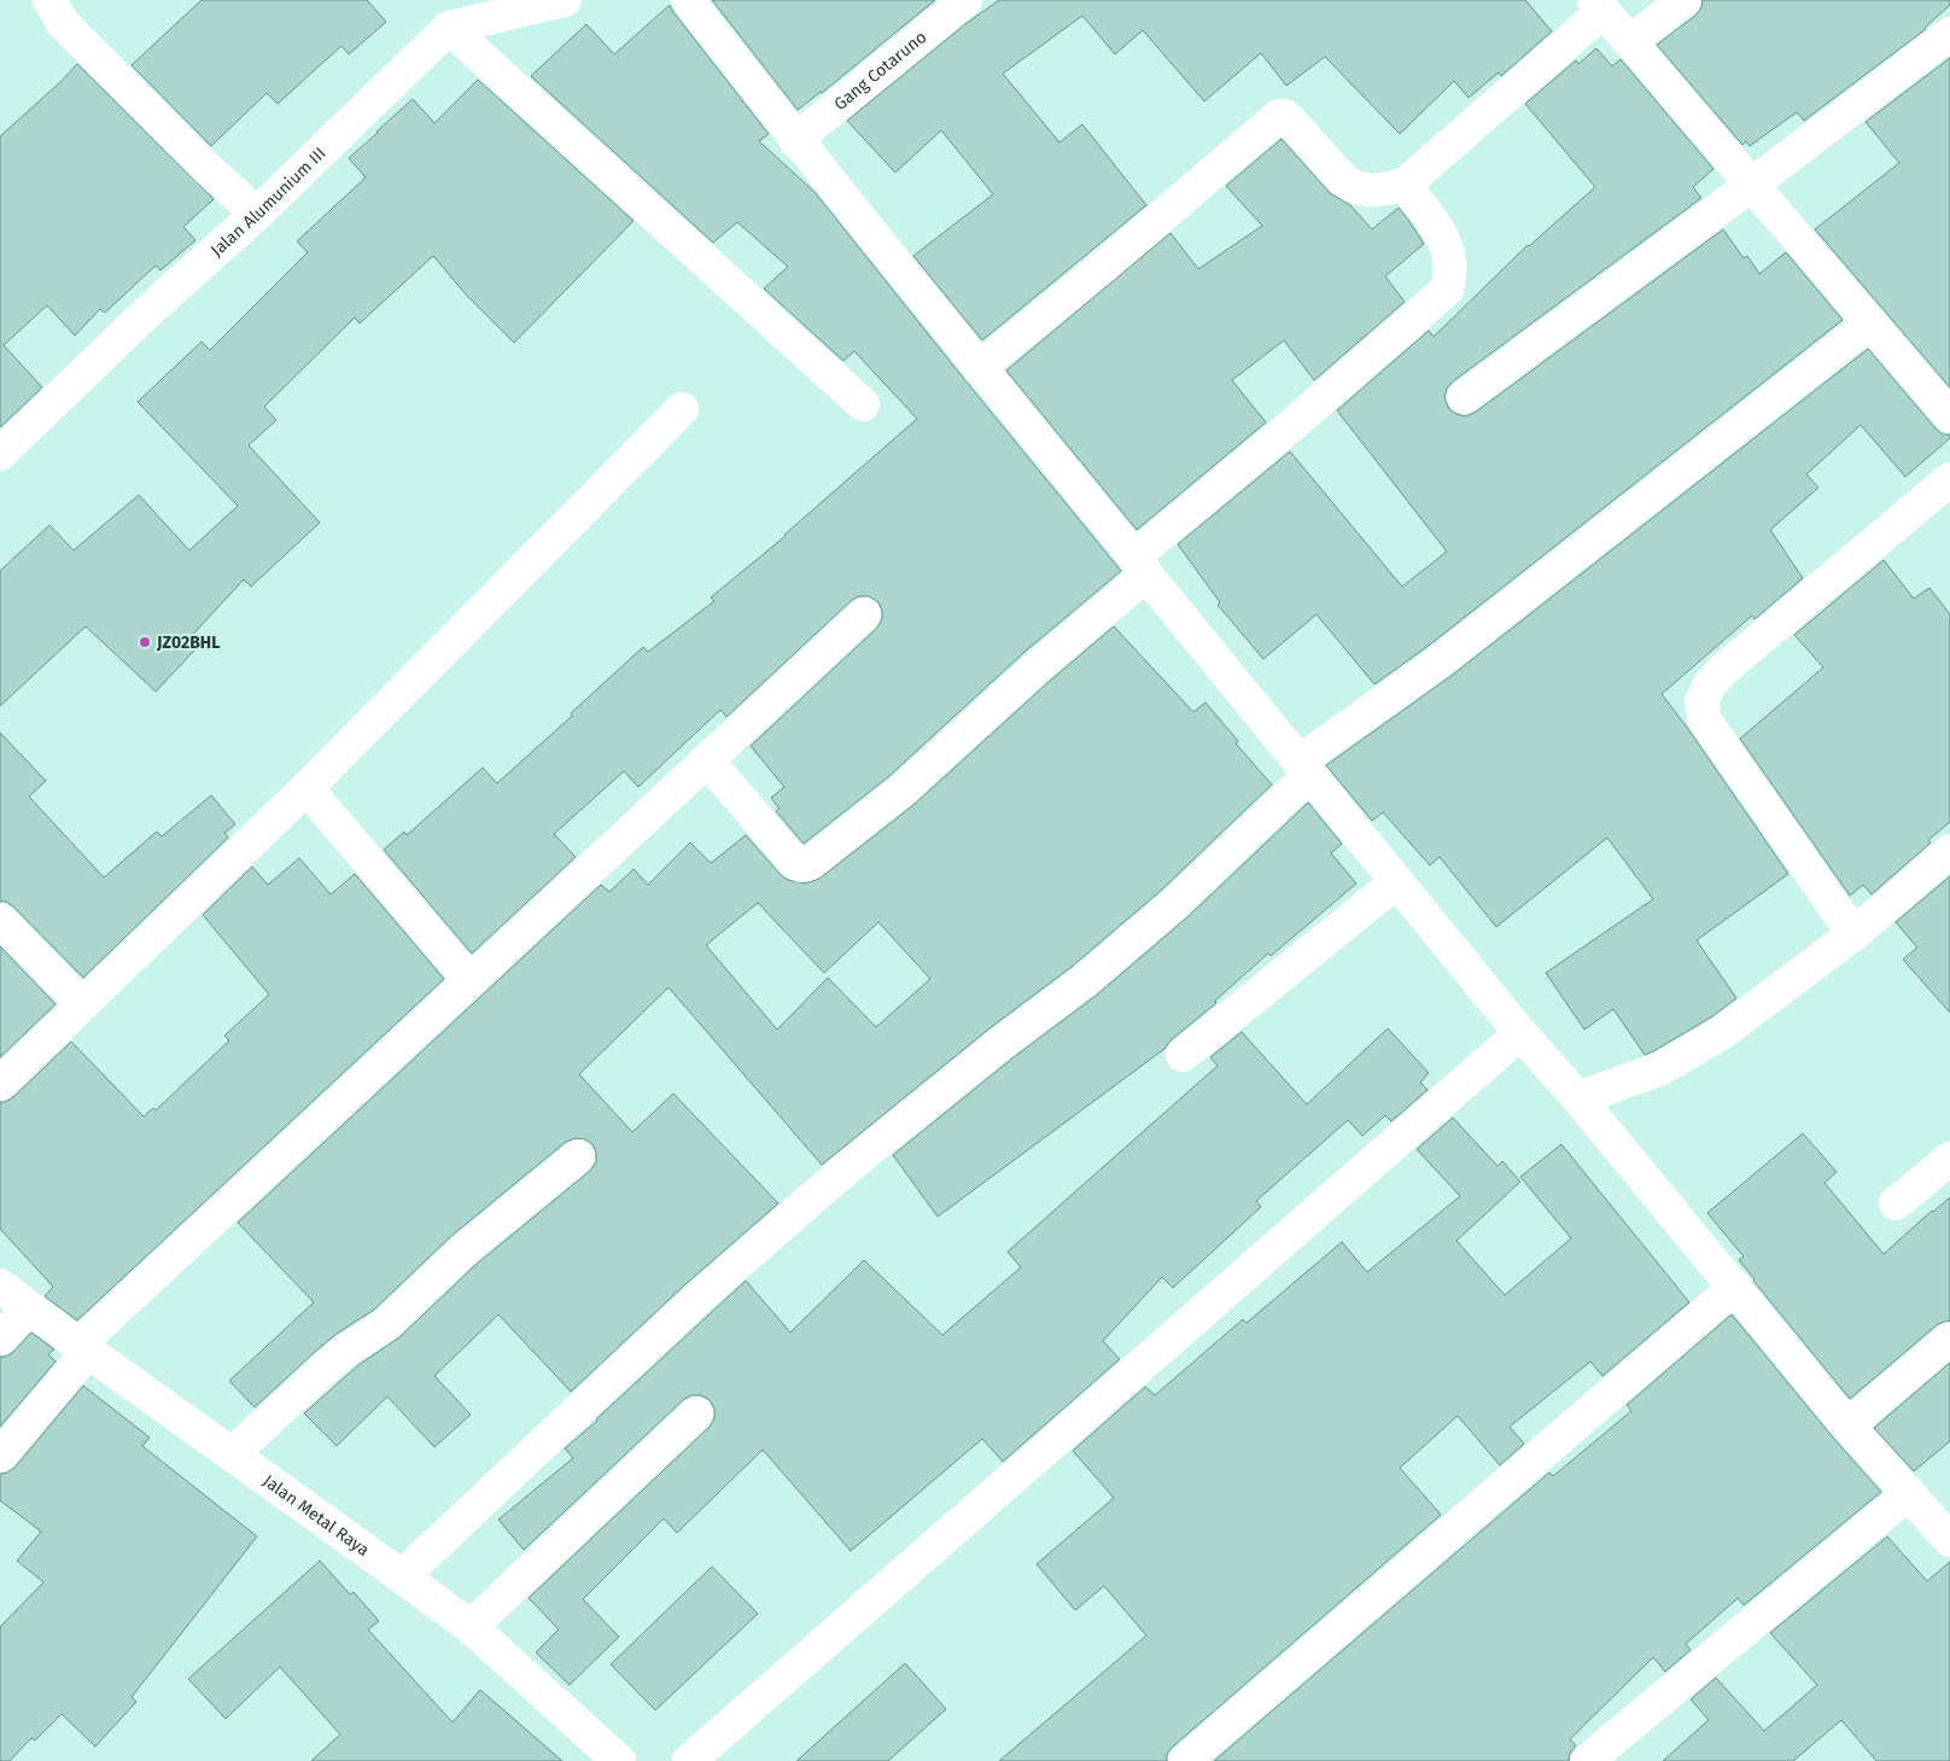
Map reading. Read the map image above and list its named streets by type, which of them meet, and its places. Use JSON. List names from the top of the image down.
{
  "streets": {
    "street": ["Gang Cotaruno", "Jalan Alumunium III", "Jalan Metal Raya"]
  },
  "places": ["JZ02BHL"]
}
